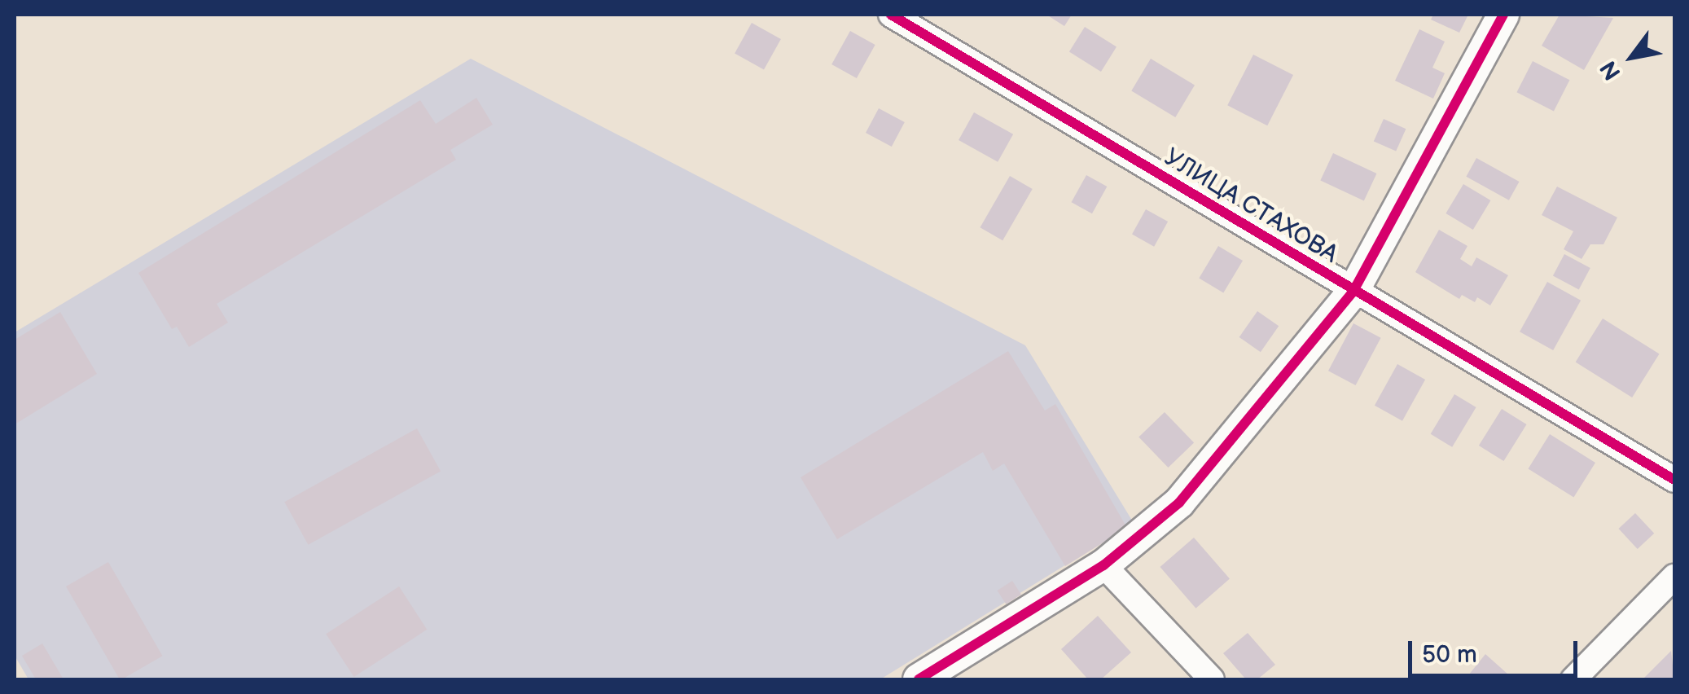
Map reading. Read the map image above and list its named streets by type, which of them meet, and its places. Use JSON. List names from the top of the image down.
{
  "streets": {
    "street": ["УЛИЦА СТАХОВА"]
  },
  "scale_bar": "50 m",
  "north": "bottom left"
}
